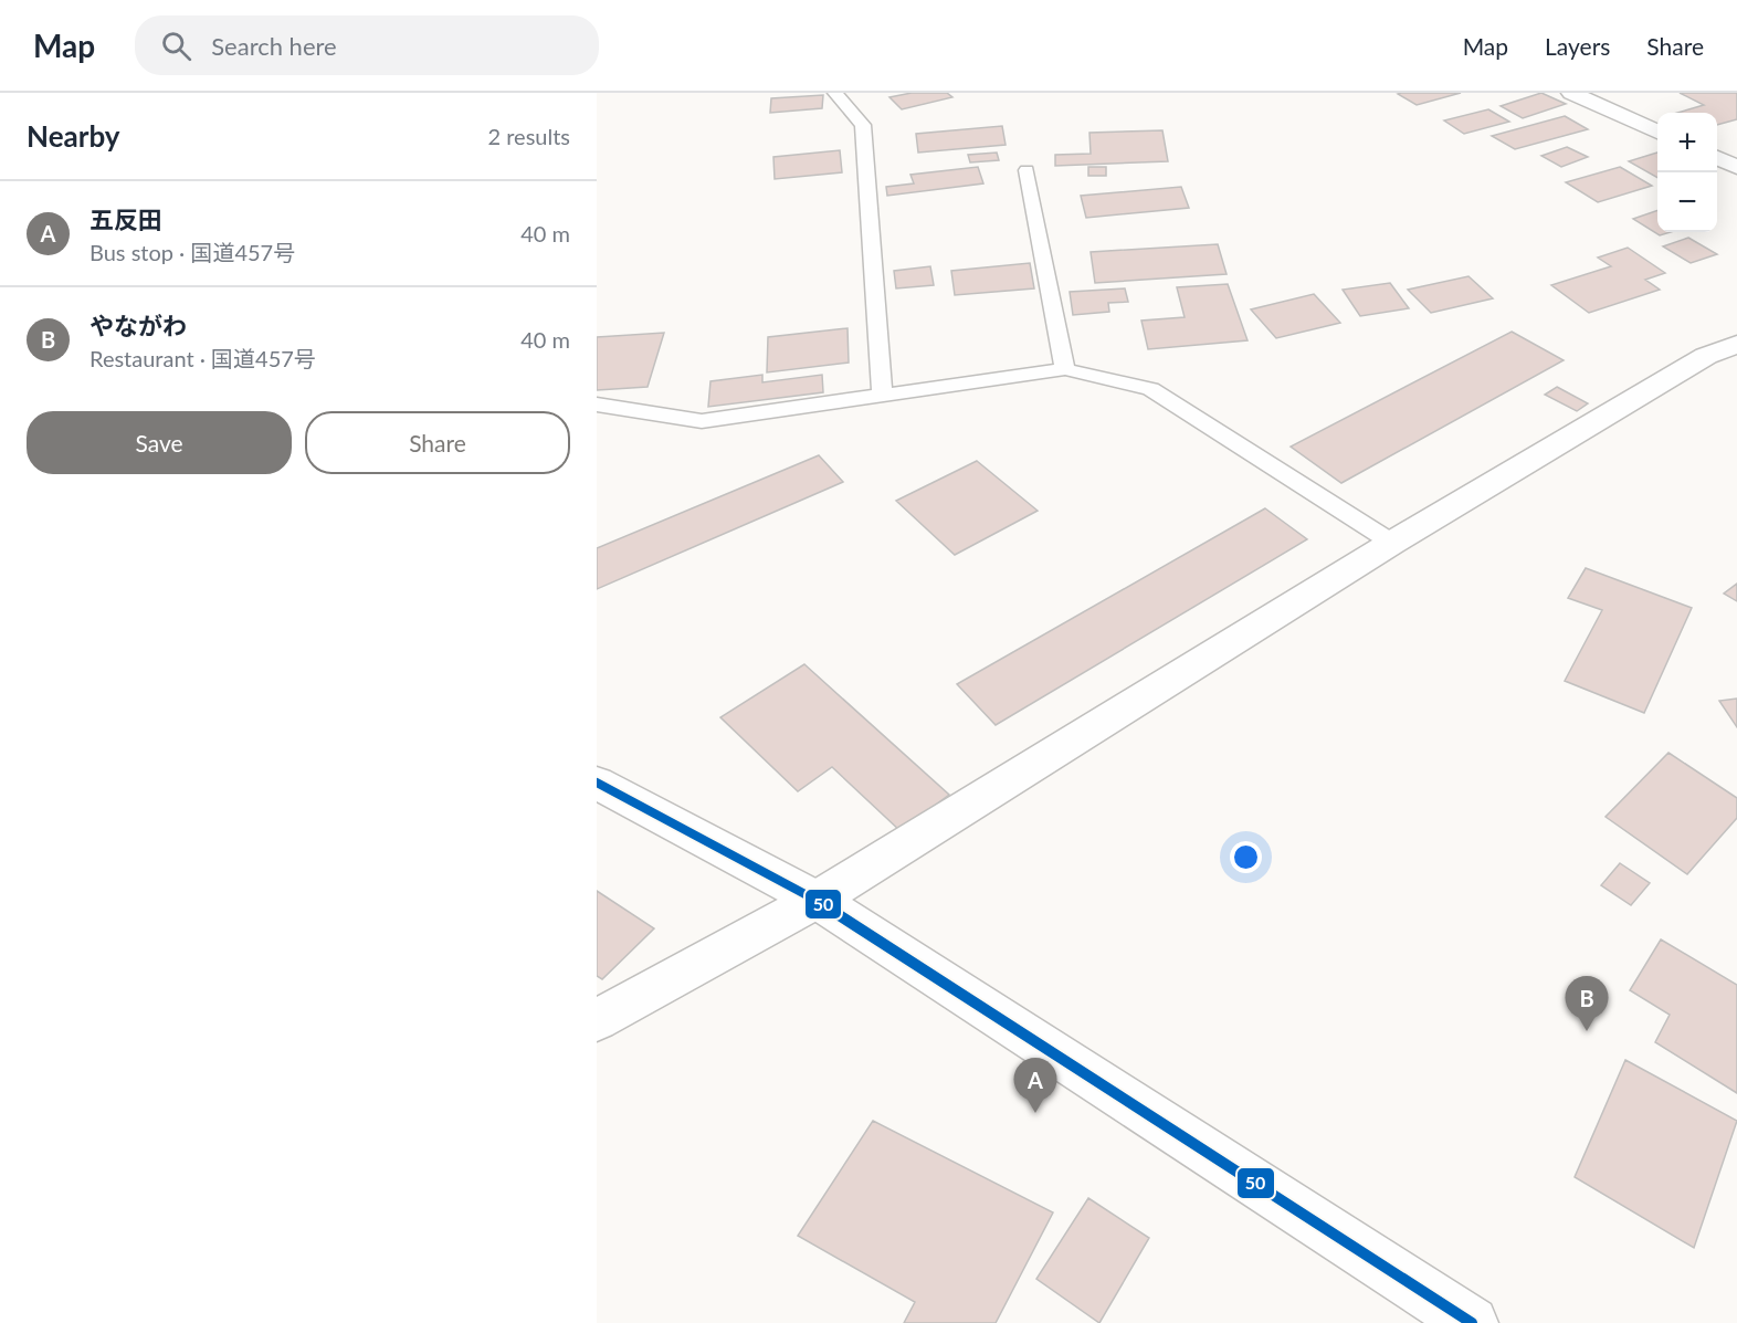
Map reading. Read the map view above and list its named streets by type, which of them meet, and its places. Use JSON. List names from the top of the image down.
{
  "lines": ["transit line 50"],
  "page": {
    "header": "Map",
    "search": "Search here",
    "nav": ["Map", "Layers", "Share"],
    "heading": ["Nearby", "2 results"],
    "map_buttons": ["+", "−"],
    "list": [
      {
        "mark": "A",
        "name": "五反田",
        "note": "Bus stop · 国道457号",
        "value": "40 m"
      },
      {
        "mark": "B",
        "name": "やながわ",
        "note": "Restaurant · 国道457号",
        "value": "40 m"
      }
    ],
    "buttons": ["Save", "Share"],
    "pins": ["B", "A"]
  }
}
